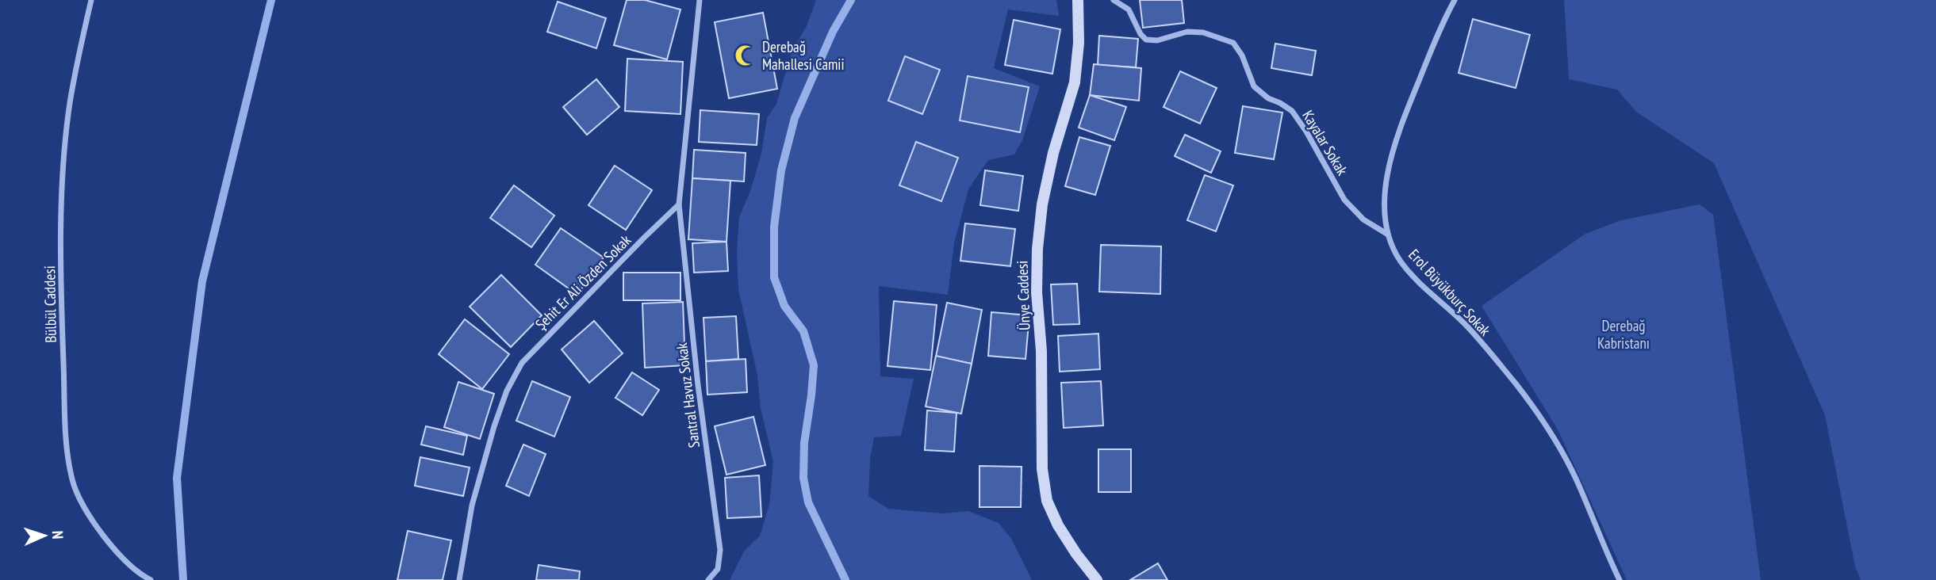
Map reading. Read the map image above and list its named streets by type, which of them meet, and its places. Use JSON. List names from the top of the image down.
{
  "streets": {
    "main road": ["Ünye Caddesi"],
    "street": [
      "Kayalar Sokak",
      "Şehit Er Ali Özden Sokak",
      "Erol Büyükburç Sokak",
      "Bülbül Caddesi",
      "Santral Havuz Sokak"
    ]
  },
  "crossings": [
    ["Kayalar Sokak", "Erol Büyükburç Sokak"],
    ["Şehit Er Ali Özden Sokak", "Santral Havuz Sokak"]
  ],
  "parks": ["Derebağ Kabristanı"],
  "places": {
    "mosque": ["Derebağ Mahallesi Camii"]
  },
  "north": "right"
}
